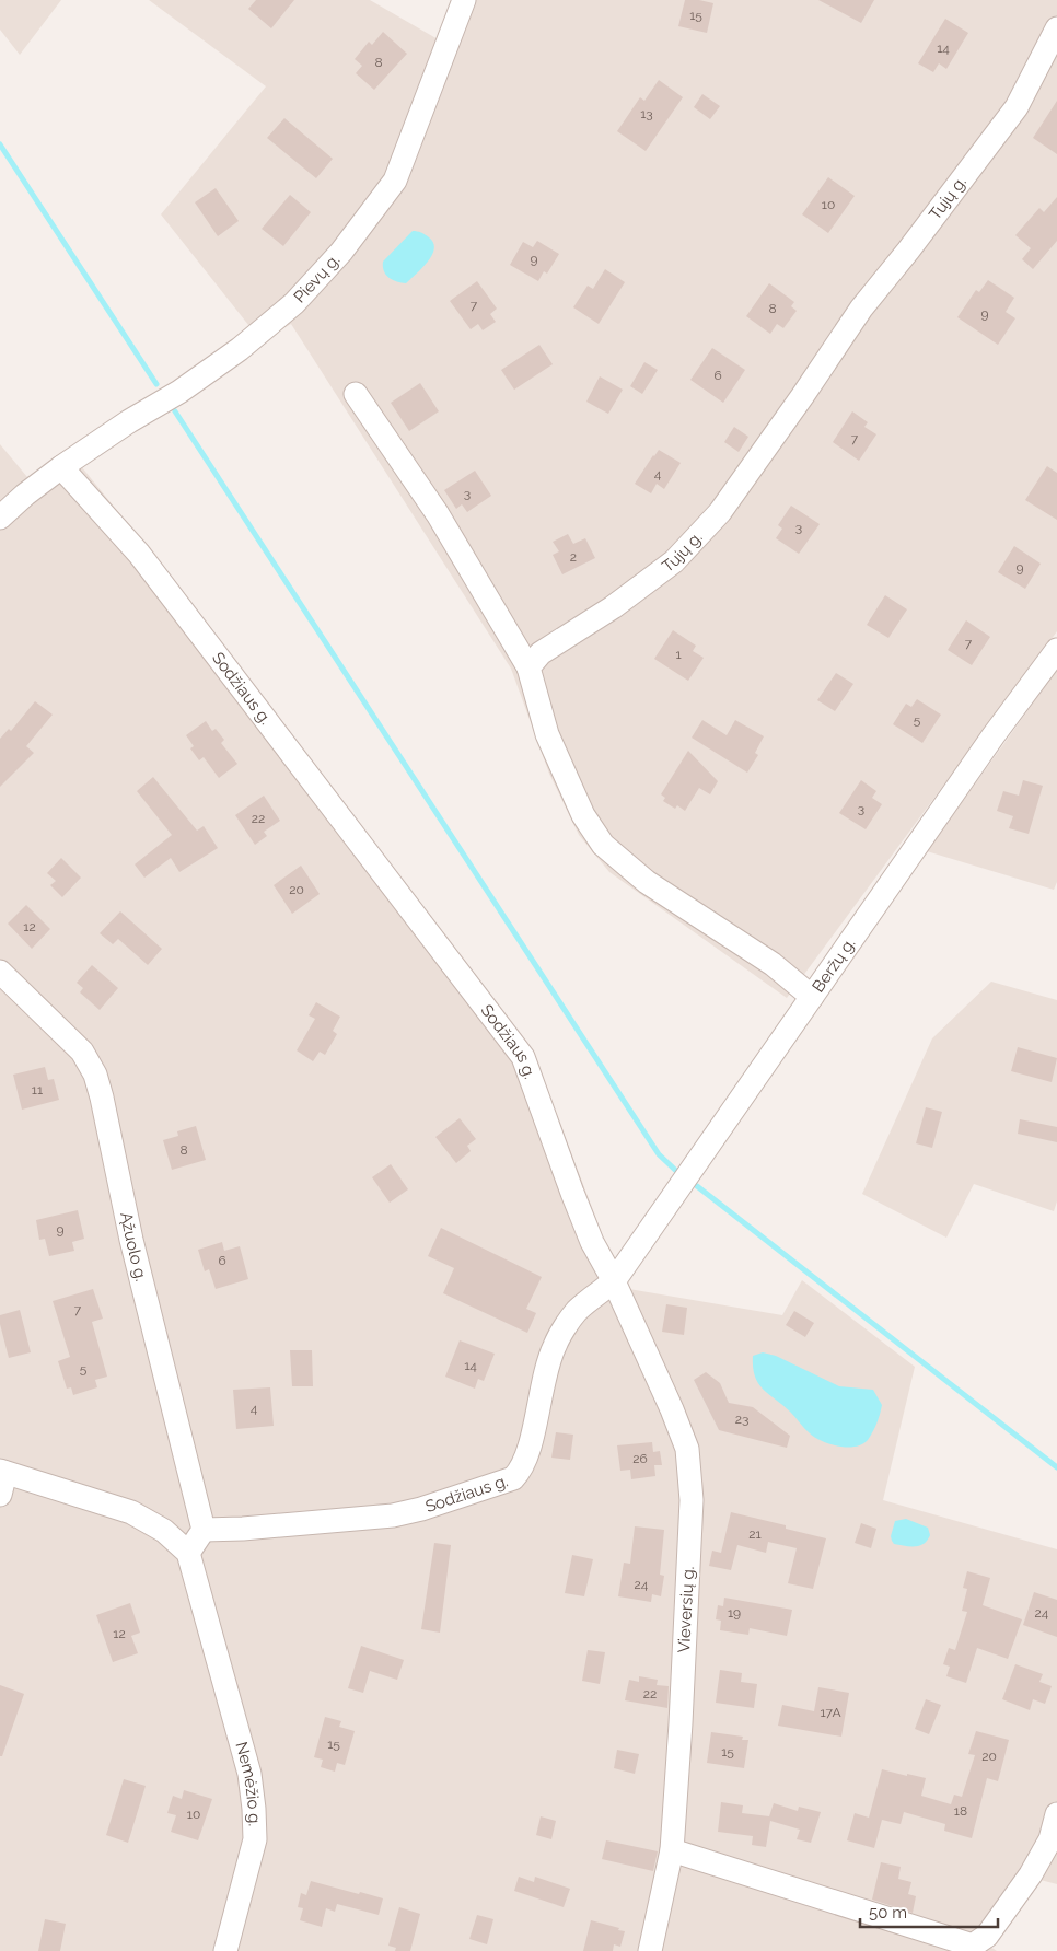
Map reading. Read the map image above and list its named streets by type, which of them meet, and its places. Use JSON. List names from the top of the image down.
{
  "streets": {
    "street": [
      "Tujų g.",
      "Pievų g.",
      "Sodžiaus g.",
      "Beržų g.",
      "Ąžuolo g.",
      "Vieversių g.",
      "Nemėžio g."
    ]
  },
  "crossings": [
    ["Pievų g.", "Sodžiaus g."],
    ["Sodžiaus g.", "Beržų g."],
    ["Sodžiaus g.", "Ąžuolo g."],
    ["Sodžiaus g.", "Vieversių g."],
    ["Beržų g.", "Vieversių g."]
  ],
  "house_numbers": [
    "15",
    "14",
    "8",
    "13",
    "10",
    "9",
    "7",
    "8",
    "9",
    "6",
    "7",
    "4",
    "3",
    "3",
    "2",
    "9",
    "7",
    "1",
    "5",
    "3",
    "22",
    "20",
    "12",
    "11",
    "8",
    "9",
    "6",
    "7",
    "14",
    "5",
    "4",
    "23",
    "26",
    "21",
    "24",
    "19",
    "24",
    "12",
    "22",
    "17A",
    "15",
    "15",
    "20",
    "18",
    "10"
  ],
  "scale_bar": "50 m"
}
